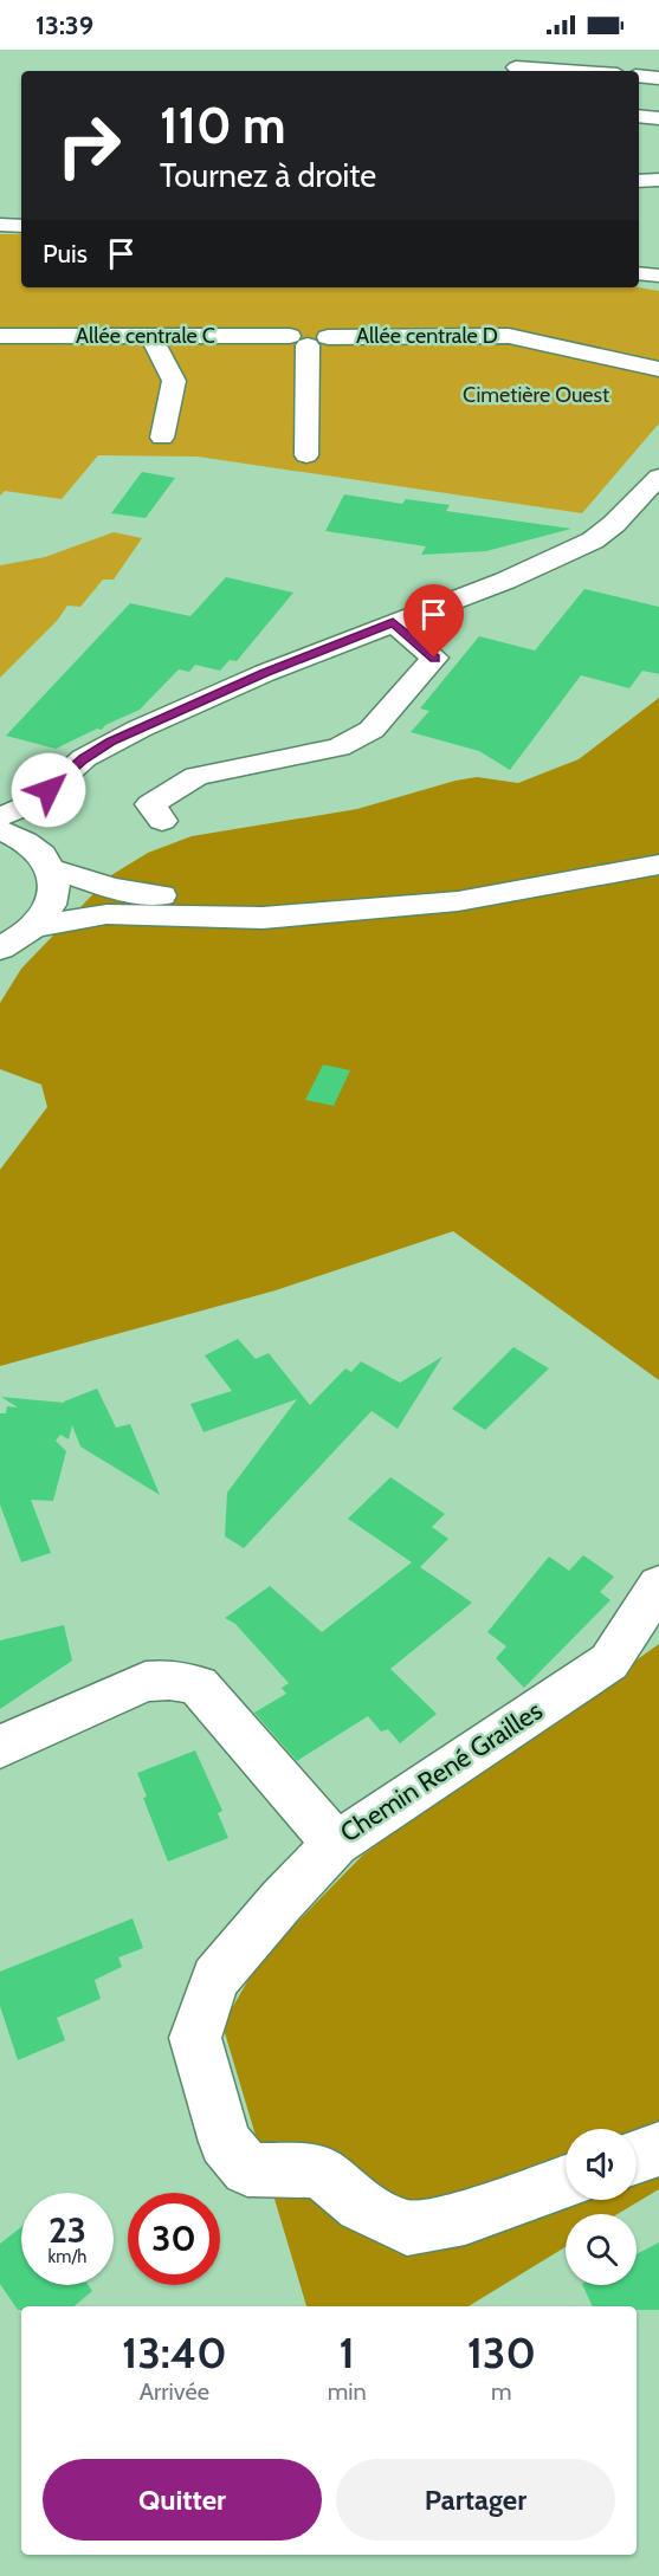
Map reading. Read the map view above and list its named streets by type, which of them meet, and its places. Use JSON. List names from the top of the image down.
{
  "streets": {
    "street": ["Allée centrale C", "Allée centrale D", "Chemin René Grailles"]
  },
  "crossings": [
    ["Allée centrale C", "Allée centrale D"]
  ],
  "parks": ["Cimetière Ouest"],
  "page": {
    "status": "13:39",
    "turn": ["110 m", "Tournez à droite"],
    "then": "Puis",
    "speed": "23 km/h",
    "limit": "30",
    "eta": [
      "13:40",
      "Arrivée",
      "1",
      "min",
      "130",
      "m"
    ],
    "buttons": ["Quitter", "Partager"]
  }
}
